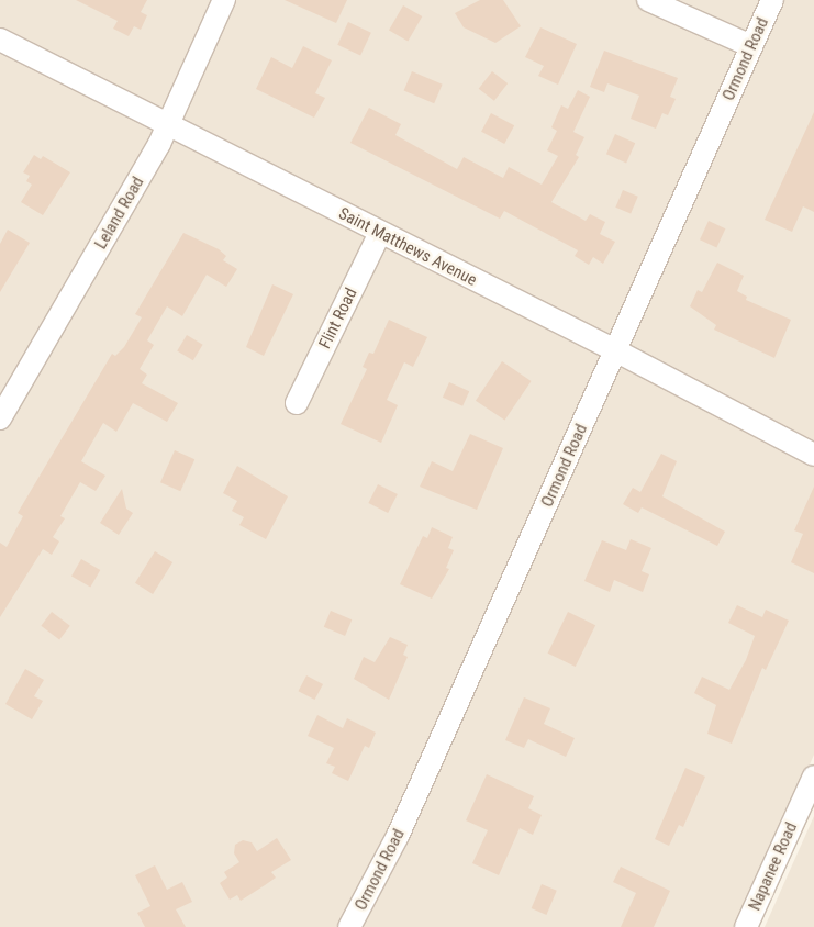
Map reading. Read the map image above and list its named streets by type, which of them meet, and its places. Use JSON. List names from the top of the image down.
{
  "streets": {
    "street": [
      "Ormond Road",
      "Leland Road",
      "Saint Matthews Avenue",
      "Flint Road",
      "Napanee Road"
    ]
  },
  "crossings": [
    ["Ormond Road", "Saint Matthews Avenue"],
    ["Leland Road", "Saint Matthews Avenue"],
    ["Saint Matthews Avenue", "Flint Road"]
  ]
}
